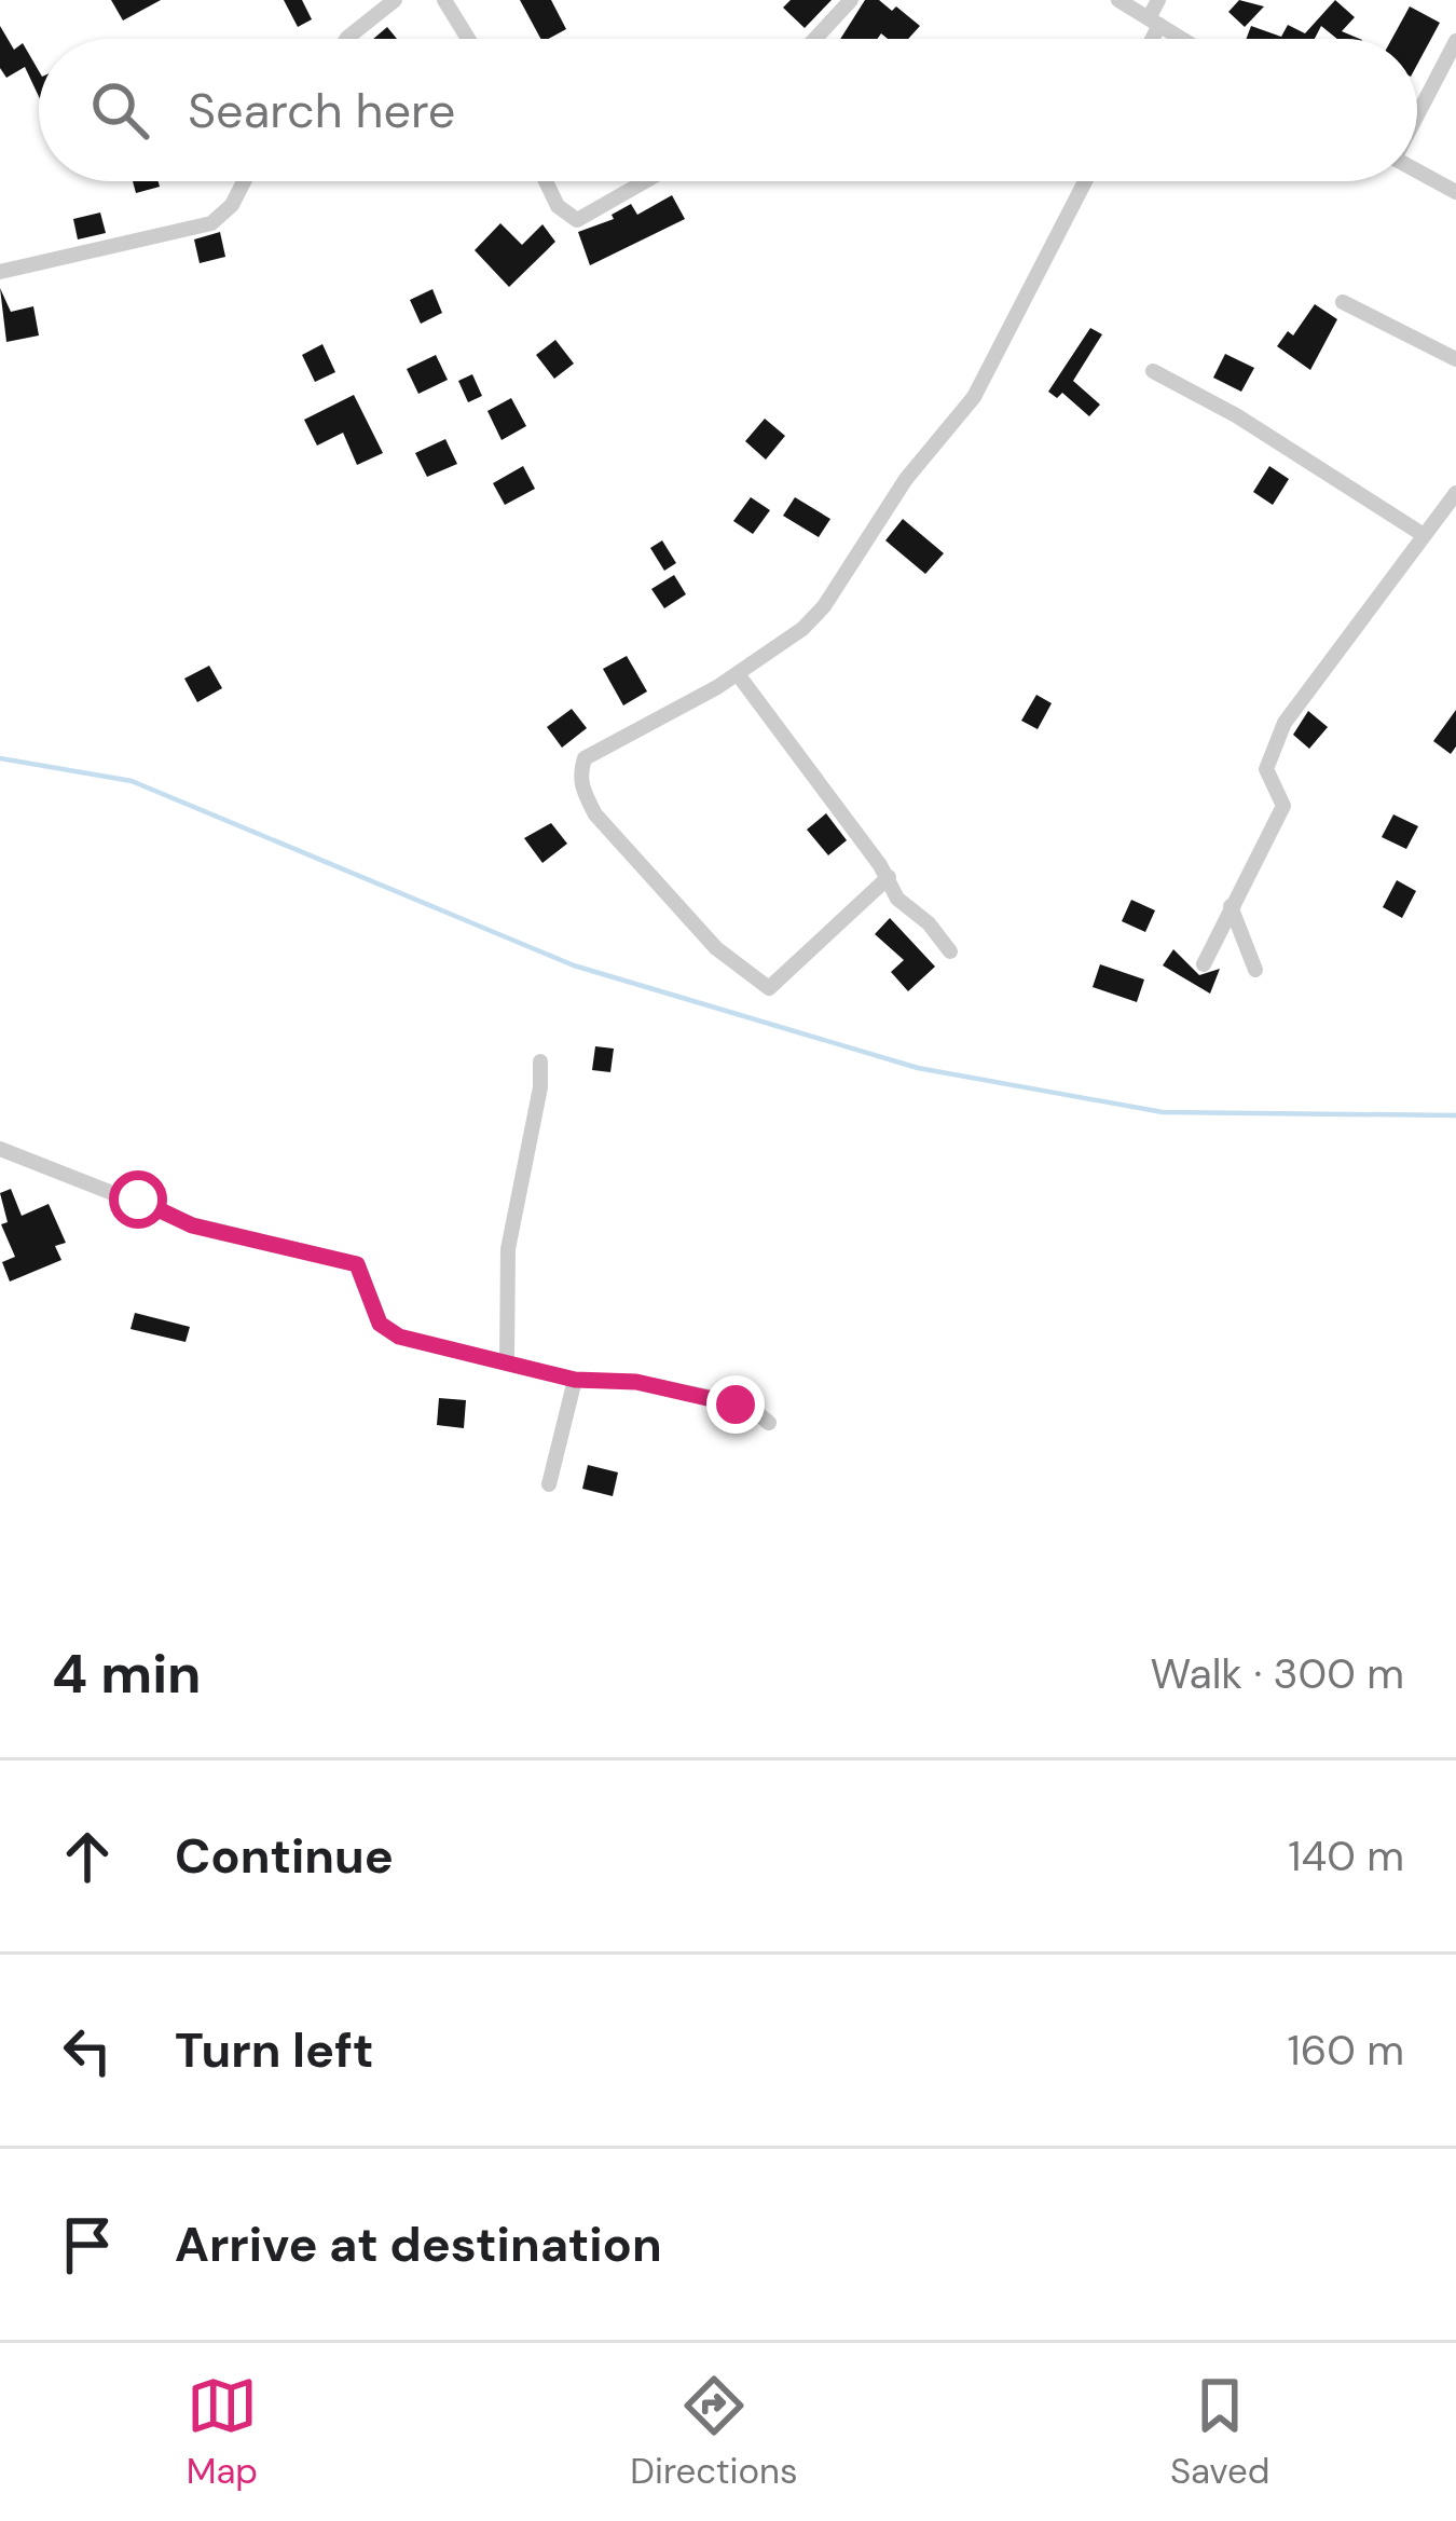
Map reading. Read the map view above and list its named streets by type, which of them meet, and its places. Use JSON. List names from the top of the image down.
{
  "page": {
    "search": "Search here",
    "heading": ["4 min", "Walk · 300 m"],
    "list": [
      ["Continue", "140 m"],
      ["Turn left", "160 m"],
      "Arrive at destination"
    ],
    "nav": ["Map", "Directions", "Saved"]
  }
}
